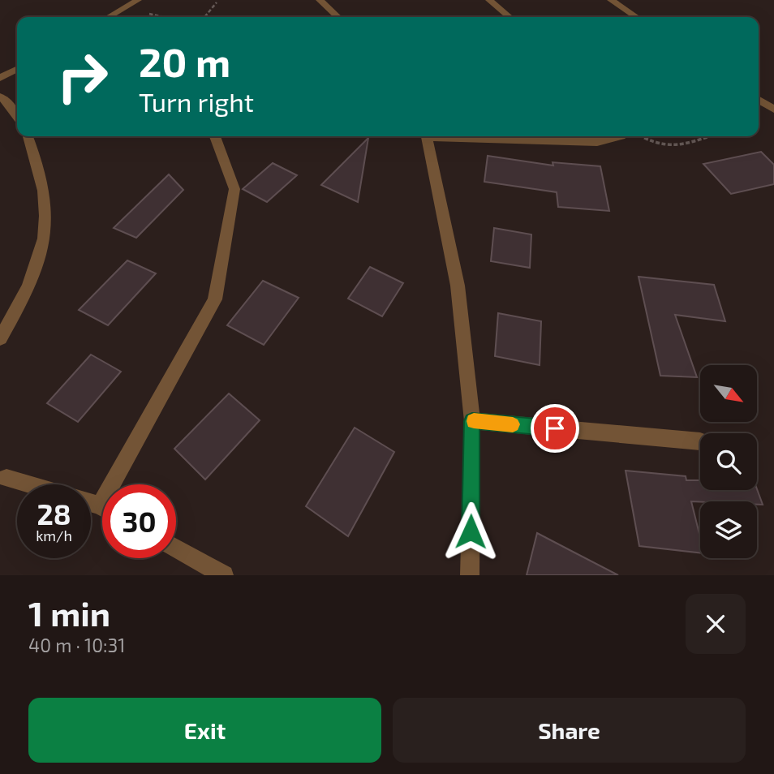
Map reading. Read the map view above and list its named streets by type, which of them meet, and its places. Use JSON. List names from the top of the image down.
{
  "north": "bottom right",
  "page": {
    "turn": ["20 m", "Turn right"],
    "speed": "28 km/h",
    "limit": "30",
    "heading": ["1 min", "40 m · 10:31"],
    "buttons": ["Exit", "Share"]
  }
}
